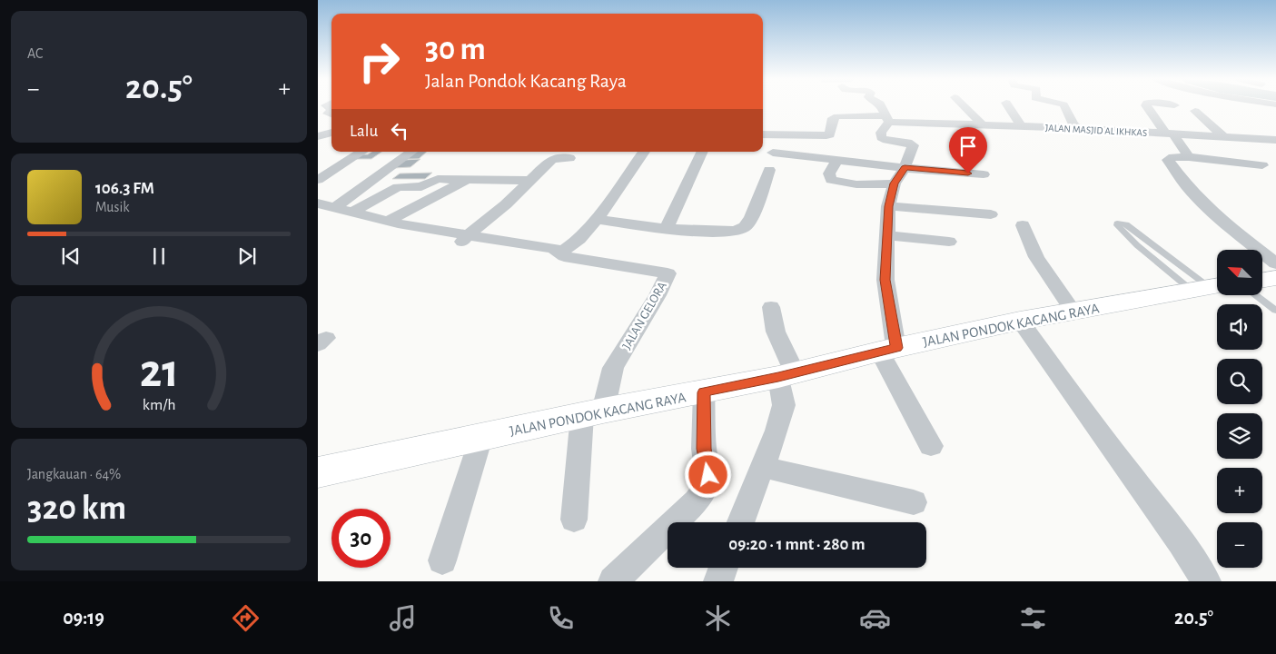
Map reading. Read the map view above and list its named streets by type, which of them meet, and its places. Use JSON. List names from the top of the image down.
{
  "streets": {
    "main road": ["JALAN PONDOK KACANG RAYA"],
    "street": ["JALAN MASJID AL IKHKAS", "JALAN GELORA"]
  },
  "crossings": [
    ["JALAN GELORA", "JALAN PONDOK KACANG RAYA"]
  ],
  "north": "top left",
  "page": {
    "tile": [
      "AC",
      ["Jangkauan · 64%", "320 km"]
    ],
    "turn": ["30 m", "Jalan Pondok Kacang Raya"],
    "heat": ["−", "20.5°", "+"],
    "then": "Lalu",
    "song": ["106.3 FM", "Musik"],
    "map_buttons": ["+", "−"],
    "limit": "30",
    "trip": "09:20 · 1 mnt · 280 m",
    "tabs": ["09:19", "20.5°"],
    "gauge": ["21", "km/h"]
  }
}
